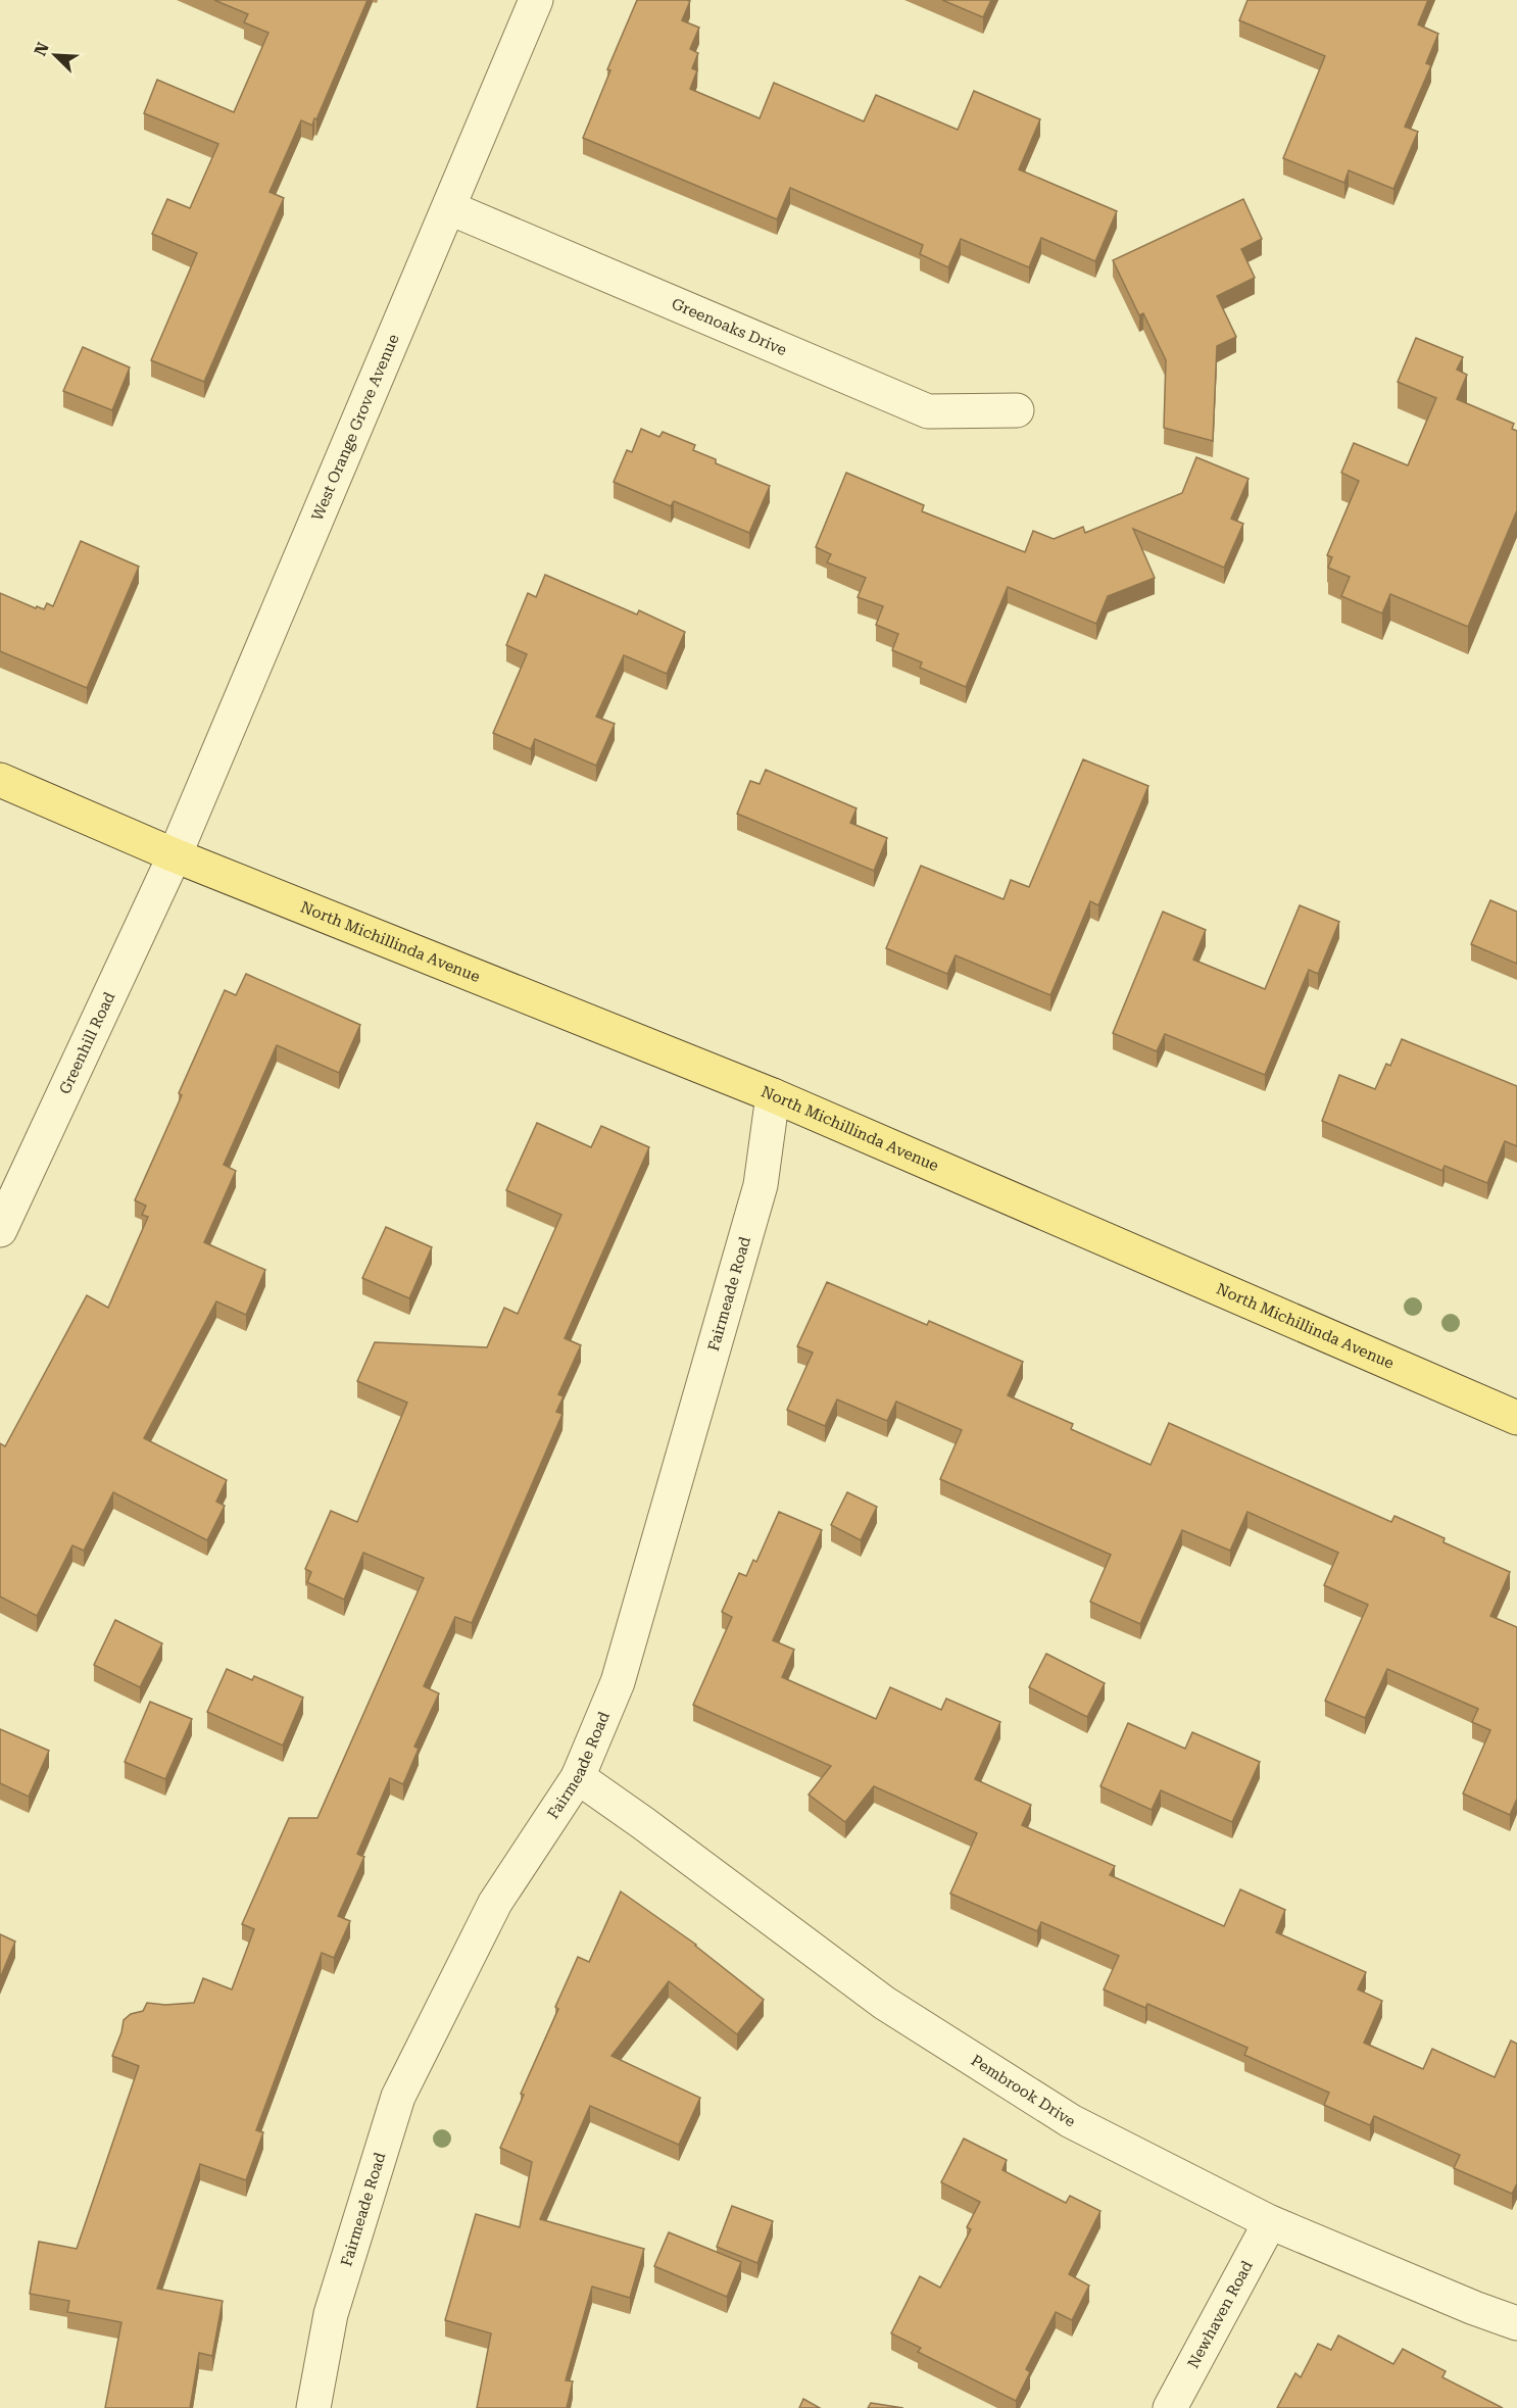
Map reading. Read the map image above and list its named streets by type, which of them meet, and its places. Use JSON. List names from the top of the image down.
{
  "streets": {
    "main road": ["North Michillinda Avenue"],
    "street": [
      "Greenoaks Drive",
      "West Orange Grove Avenue",
      "Greenhill Road",
      "Fairmeade Road",
      "Pembrook Drive",
      "Newhaven Road"
    ]
  },
  "crossings": [
    ["Greenoaks Drive", "West Orange Grove Avenue"],
    ["West Orange Grove Avenue", "North Michillinda Avenue"],
    ["West Orange Grove Avenue", "Greenhill Road"],
    ["North Michillinda Avenue", "Greenhill Road"],
    ["North Michillinda Avenue", "Fairmeade Road"],
    ["Fairmeade Road", "Pembrook Drive"],
    ["Pembrook Drive", "Newhaven Road"]
  ],
  "north": "top left"
}
